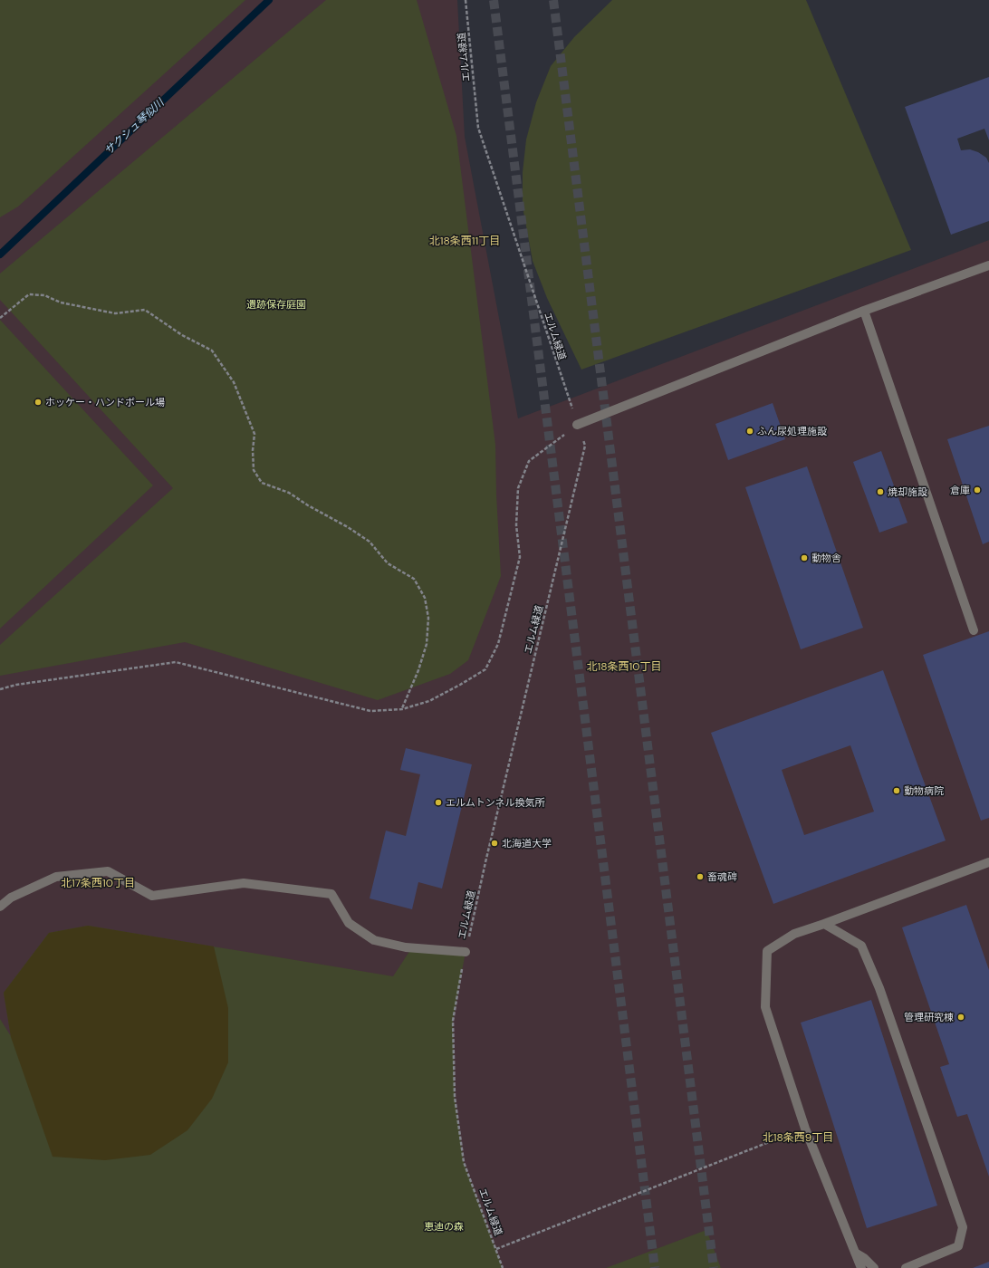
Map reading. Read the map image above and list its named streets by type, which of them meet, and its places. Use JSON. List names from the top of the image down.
{
  "streets": {
    "path": ["エルム緑道"]
  },
  "districts": [
    "北18条西11丁目",
    "北18条西10丁目",
    "北17条西10丁目",
    "北18条西9丁目"
  ],
  "water": ["サクシュ琴似川"],
  "parks": ["遺跡保存庭園", "恵迪の森"],
  "places": [
    "ホッケー・ハンドボール場",
    "ふん尿処理施設",
    "倉庫",
    "焼却施設",
    "動物舎",
    "動物病院",
    "エルムトンネル換気所",
    "北海道大学",
    "畜魂碑",
    "管理研究棟"
  ]
}
